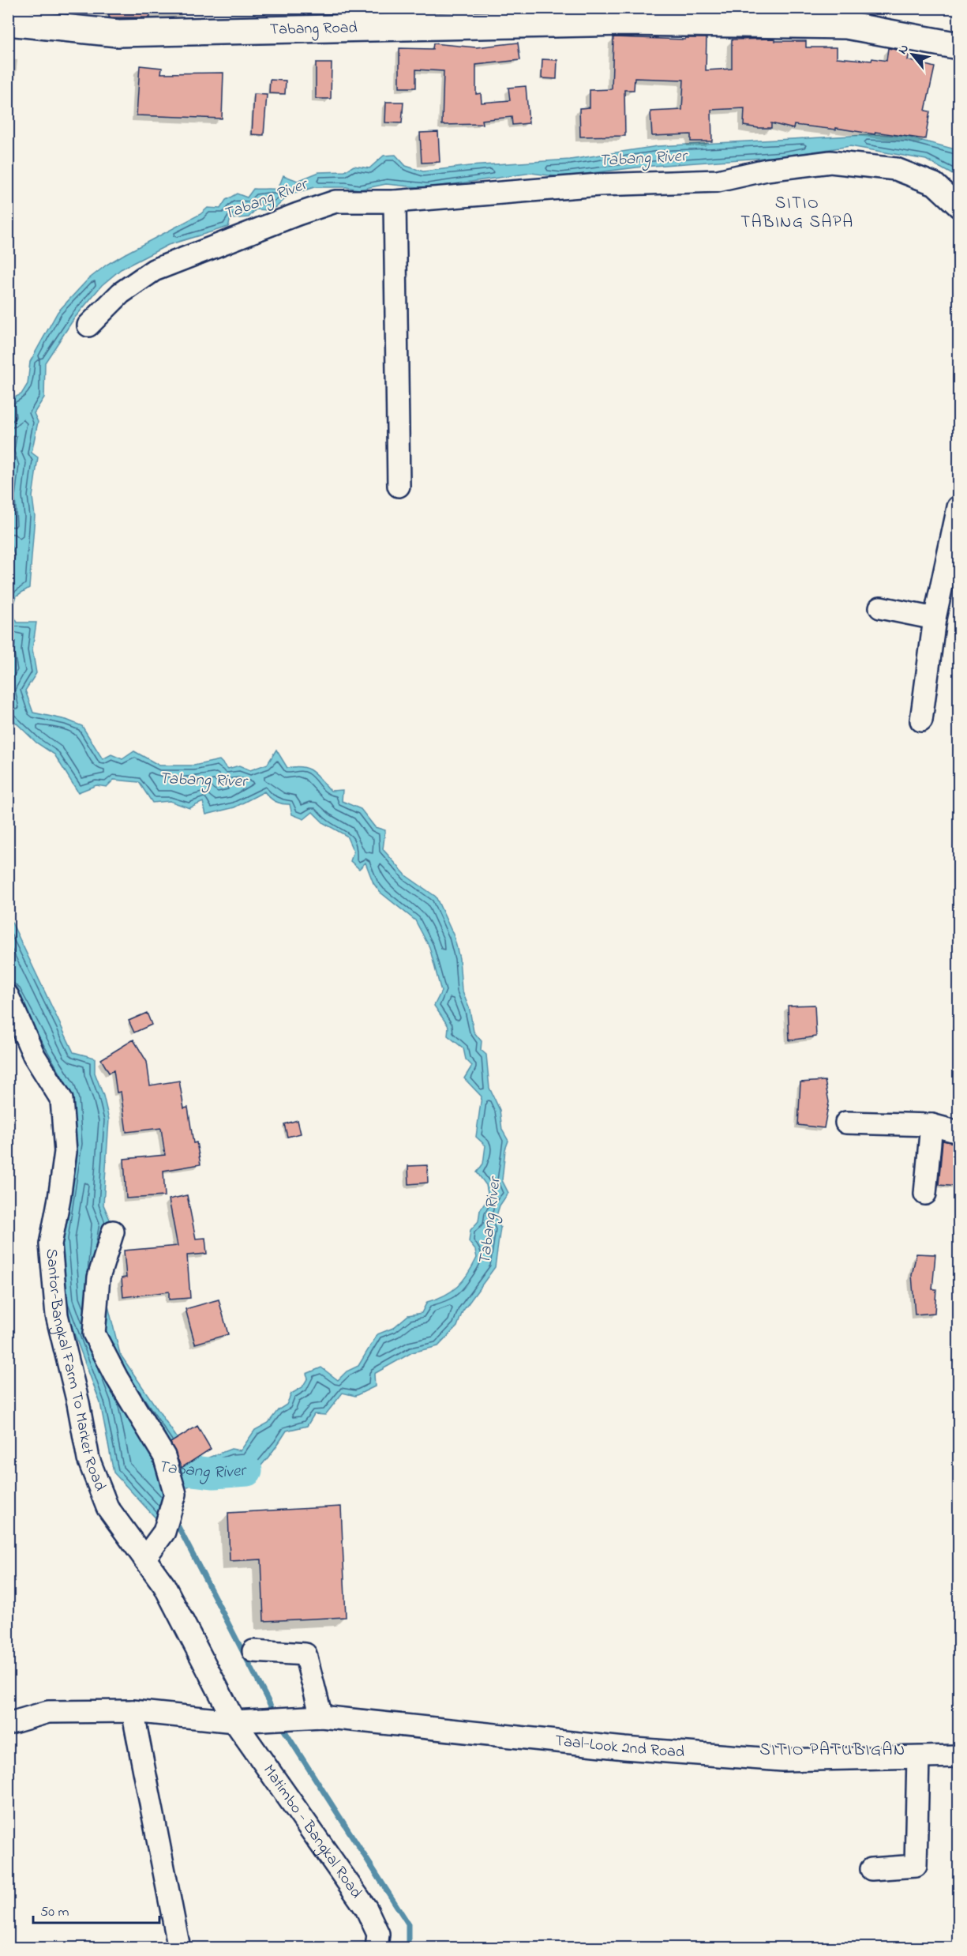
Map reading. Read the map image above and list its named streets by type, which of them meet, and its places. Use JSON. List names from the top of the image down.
{
  "streets": {
    "main road": ["Tabang Road"],
    "street": ["Santor-Bangkal Farm To Market Road", "Taal-Look 2nd Road", "Matimbo - Bangkal Road"]
  },
  "crossings": [
    ["Santor-Bangkal Farm To Market Road", "Taal-Look 2nd Road"],
    ["Santor-Bangkal Farm To Market Road", "Matimbo - Bangkal Road"],
    ["Taal-Look 2nd Road", "Matimbo - Bangkal Road"]
  ],
  "districts": ["SITIO TABING SAPA", "SITIO PATUBIGAN"],
  "water": ["Tabang River"],
  "scale_bar": "50 m",
  "north": "top left"
}
